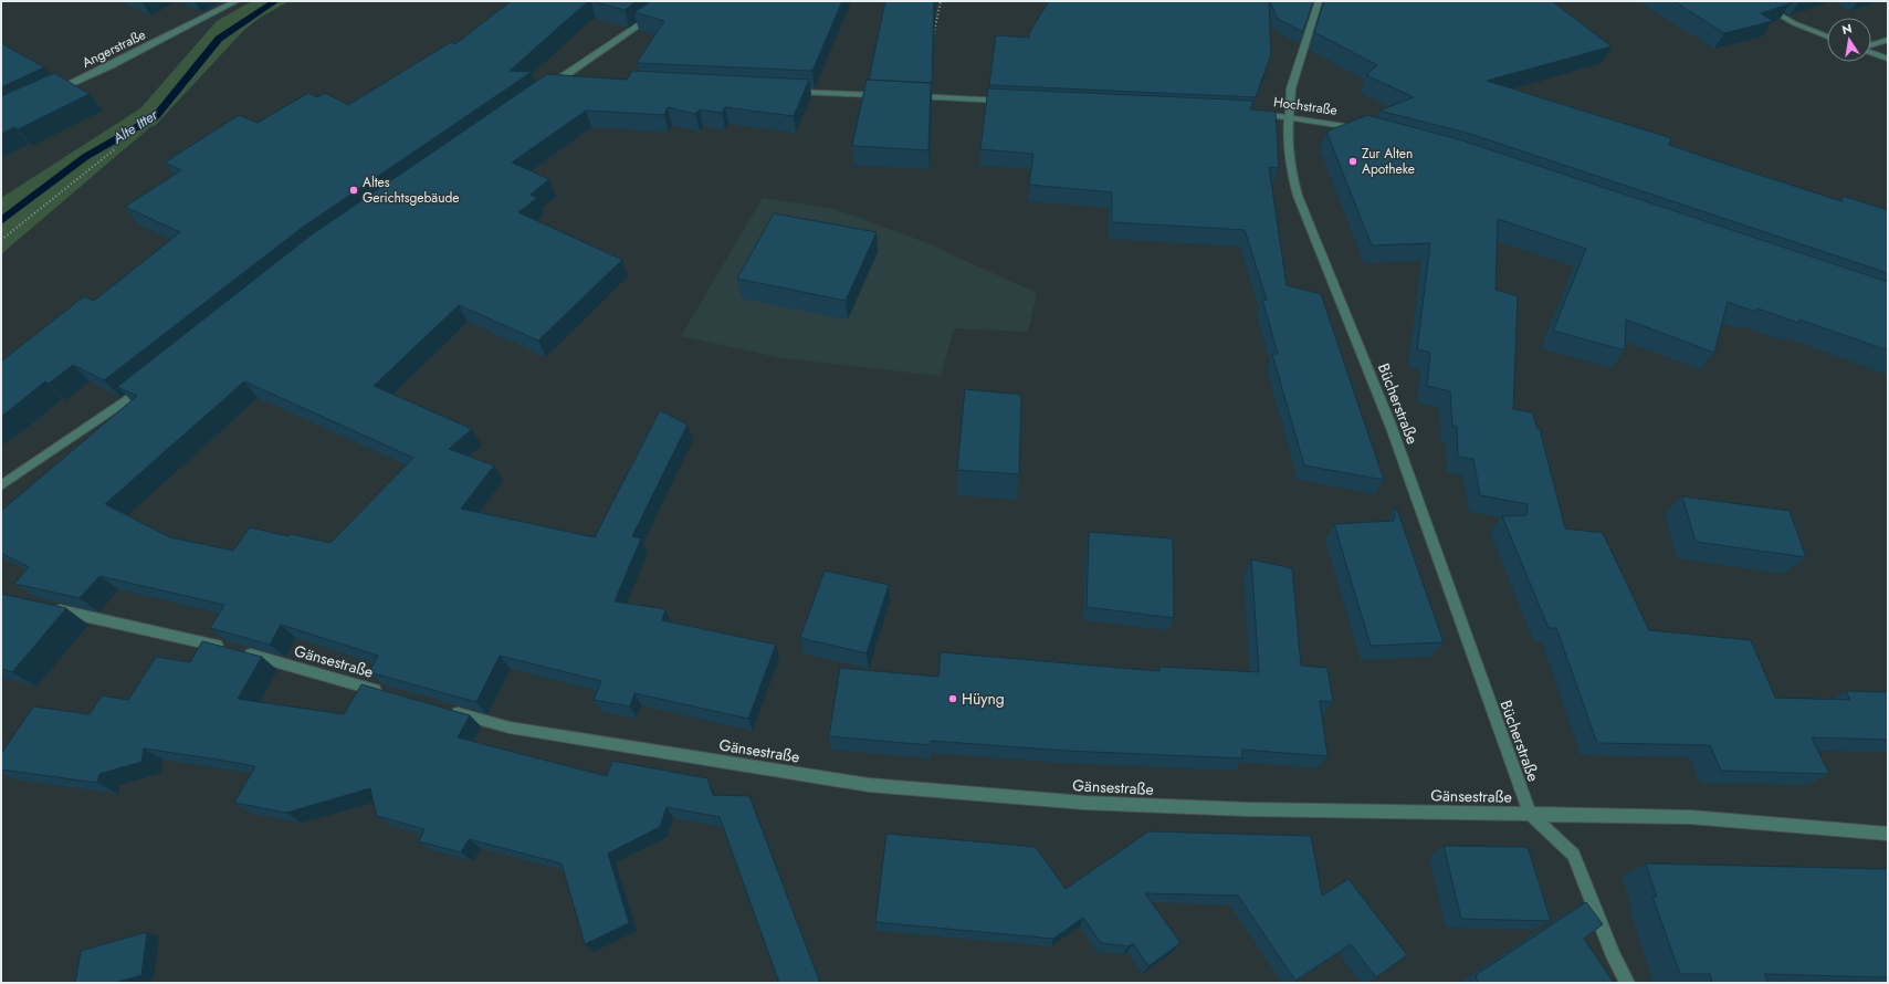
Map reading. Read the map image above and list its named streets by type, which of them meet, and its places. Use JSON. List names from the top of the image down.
{
  "streets": {
    "street": [
      "Angerstraße",
      "Hochstraße",
      "Bücherstraße",
      "Gänsestraße"
    ]
  },
  "crossings": [
    ["Hochstraße", "Bücherstraße"],
    ["Bücherstraße", "Gänsestraße"]
  ],
  "water": ["Alte Itter"],
  "places": ["Zur Alten Apotheke", "Altes Gerichtsgebäude", "Hüyng"],
  "north": "top"
}
